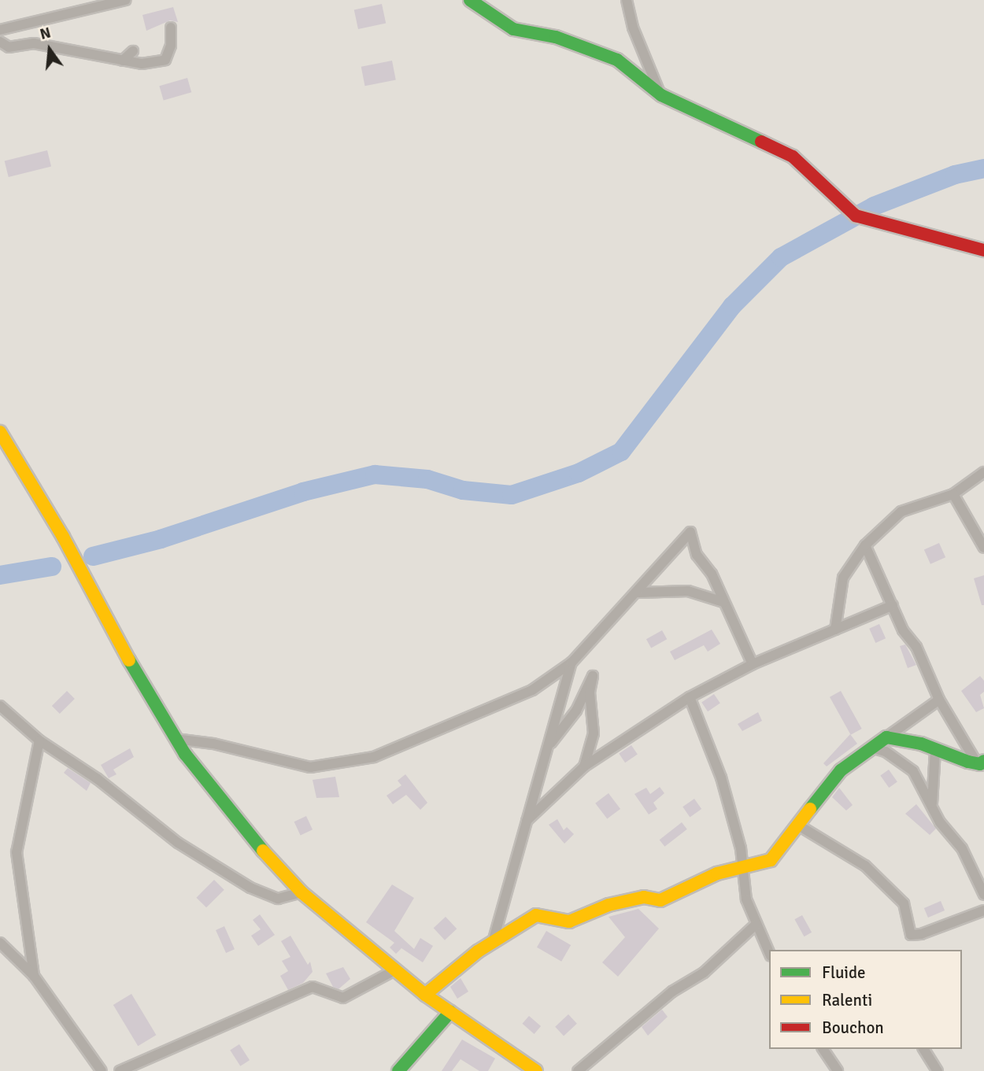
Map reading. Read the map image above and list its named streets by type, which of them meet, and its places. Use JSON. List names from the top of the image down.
{
  "legend": ["Fluide", "Ralenti", "Bouchon"],
  "north": "top"
}
